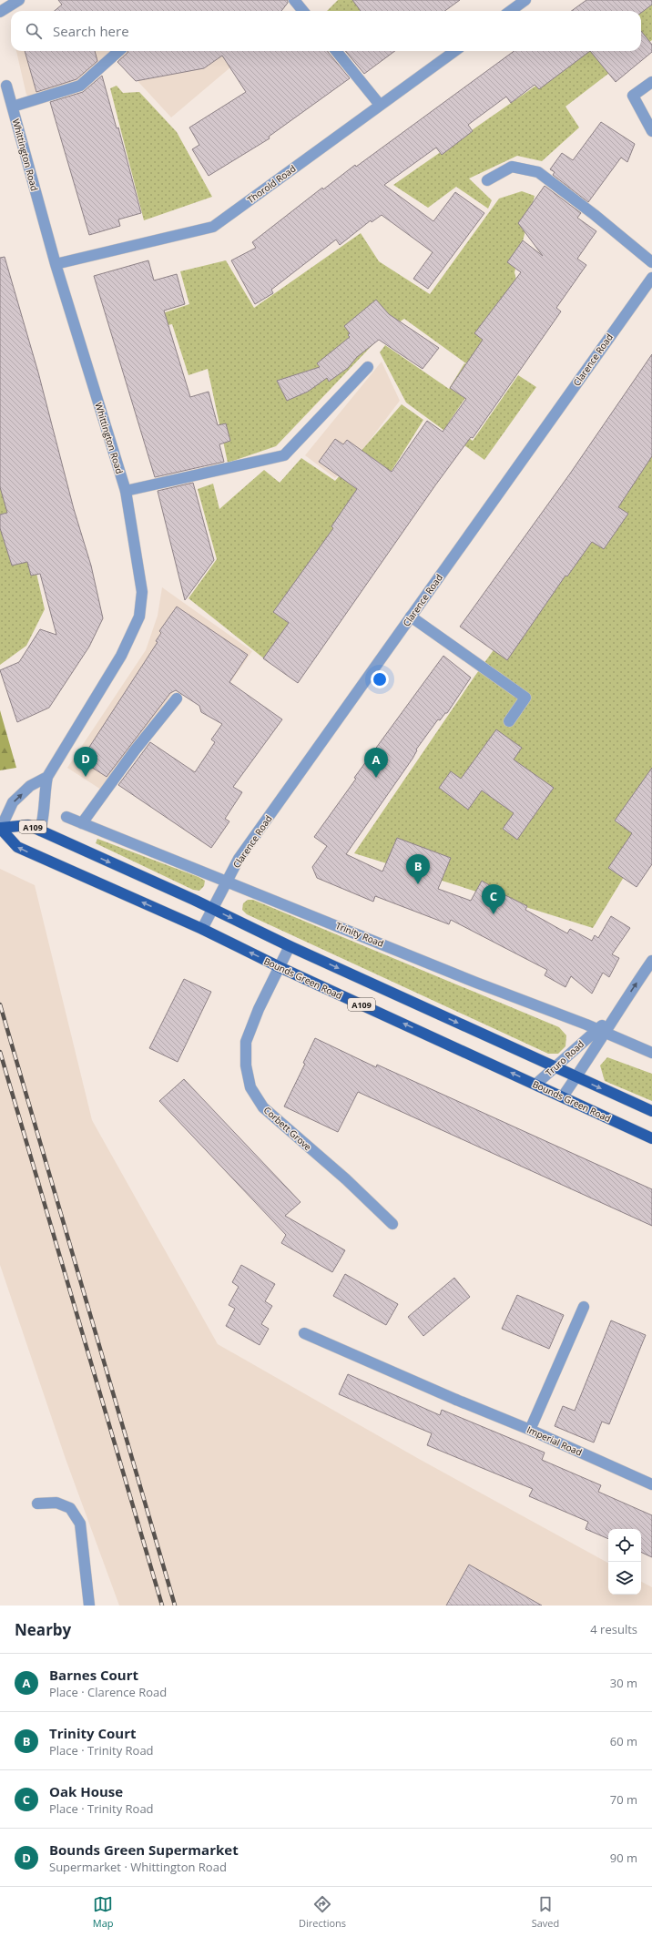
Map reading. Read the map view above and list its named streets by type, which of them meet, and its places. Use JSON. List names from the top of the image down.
{
  "streets": {
    "main road": ["A109", "Bounds Green Road"],
    "street": [
      "Whittington Road",
      "Thorold Road",
      "Clarence Road",
      "Trinity Road",
      "Truro Road",
      "Corbett Grove",
      "Imperial Road"
    ]
  },
  "crossings": [
    ["Whittington Road", "Thorold Road"],
    ["Whittington Road", "A109"],
    ["Clarence Road", "A109"],
    ["Clarence Road", "Trinity Road"],
    ["Clarence Road", "Bounds Green Road"],
    ["A109", "Bounds Green Road"],
    ["A109", "Truro Road"],
    ["A109", "Corbett Grove"],
    ["Trinity Road", "Truro Road"],
    ["Bounds Green Road", "Truro Road"],
    ["Bounds Green Road", "Corbett Grove"]
  ],
  "one_way": ["Truro Road"],
  "page": {
    "search": "Search here",
    "pins": [
      "D",
      "A",
      "B",
      "C"
    ],
    "heading": ["Nearby", "4 results"],
    "list": [
      {
        "mark": "A",
        "name": "Barnes Court",
        "note": "Place · Clarence Road",
        "value": "30 m"
      },
      {
        "mark": "B",
        "name": "Trinity Court",
        "note": "Place · Trinity Road",
        "value": "60 m"
      },
      {
        "mark": "C",
        "name": "Oak House",
        "note": "Place · Trinity Road",
        "value": "70 m"
      },
      {
        "mark": "D",
        "name": "Bounds Green Supermarket",
        "note": "Supermarket · Whittington Road",
        "value": "90 m"
      }
    ],
    "nav": ["Map", "Directions", "Saved"]
  }
}
